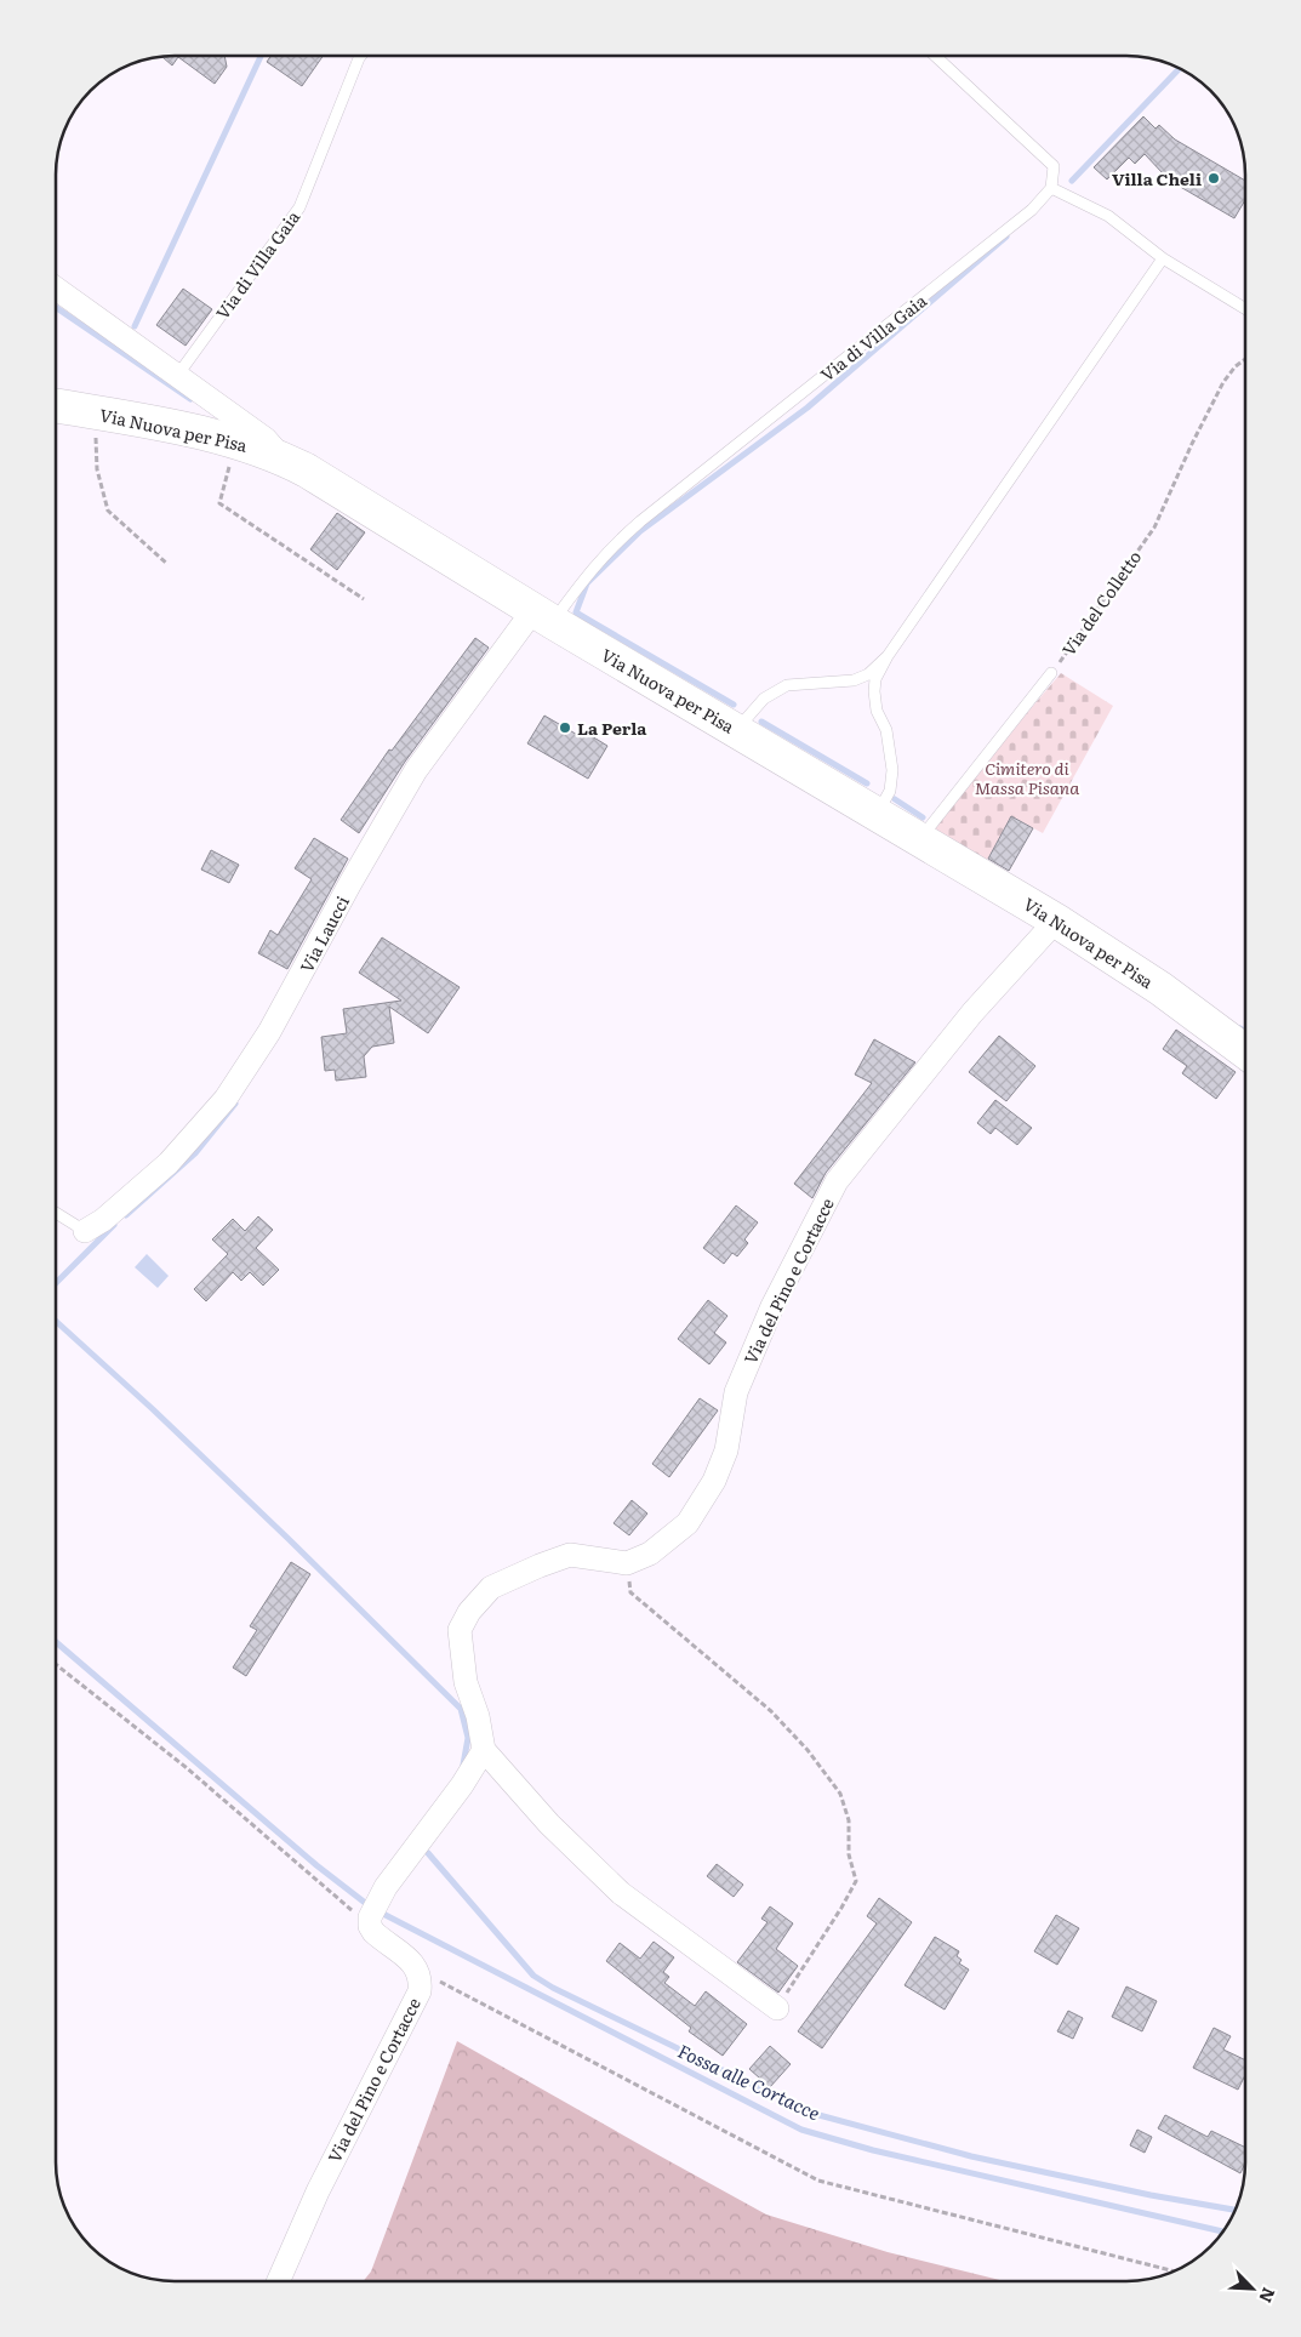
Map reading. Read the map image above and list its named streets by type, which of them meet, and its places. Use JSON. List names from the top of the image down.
{
  "streets": {
    "main road": ["Via Nuova per Pisa"],
    "street": ["Via Laucci", "Via del Pino e Cortacce"],
    "lane": ["Via di Villa Gaia", "Via del Colletto"]
  },
  "crossings": [
    ["Via di Villa Gaia", "Via Nuova per Pisa"],
    ["Via di Villa Gaia", "Via Laucci"],
    ["Via Nuova per Pisa", "Via del Colletto"],
    ["Via Nuova per Pisa", "Via Laucci"],
    ["Via Nuova per Pisa", "Via del Pino e Cortacce"]
  ],
  "water": ["Fossa alle Cortacce"],
  "parks": ["Cimitero di Massa Pisana"],
  "places": ["Villa Cheli", "La Perla"],
  "north": "bottom right"
}
